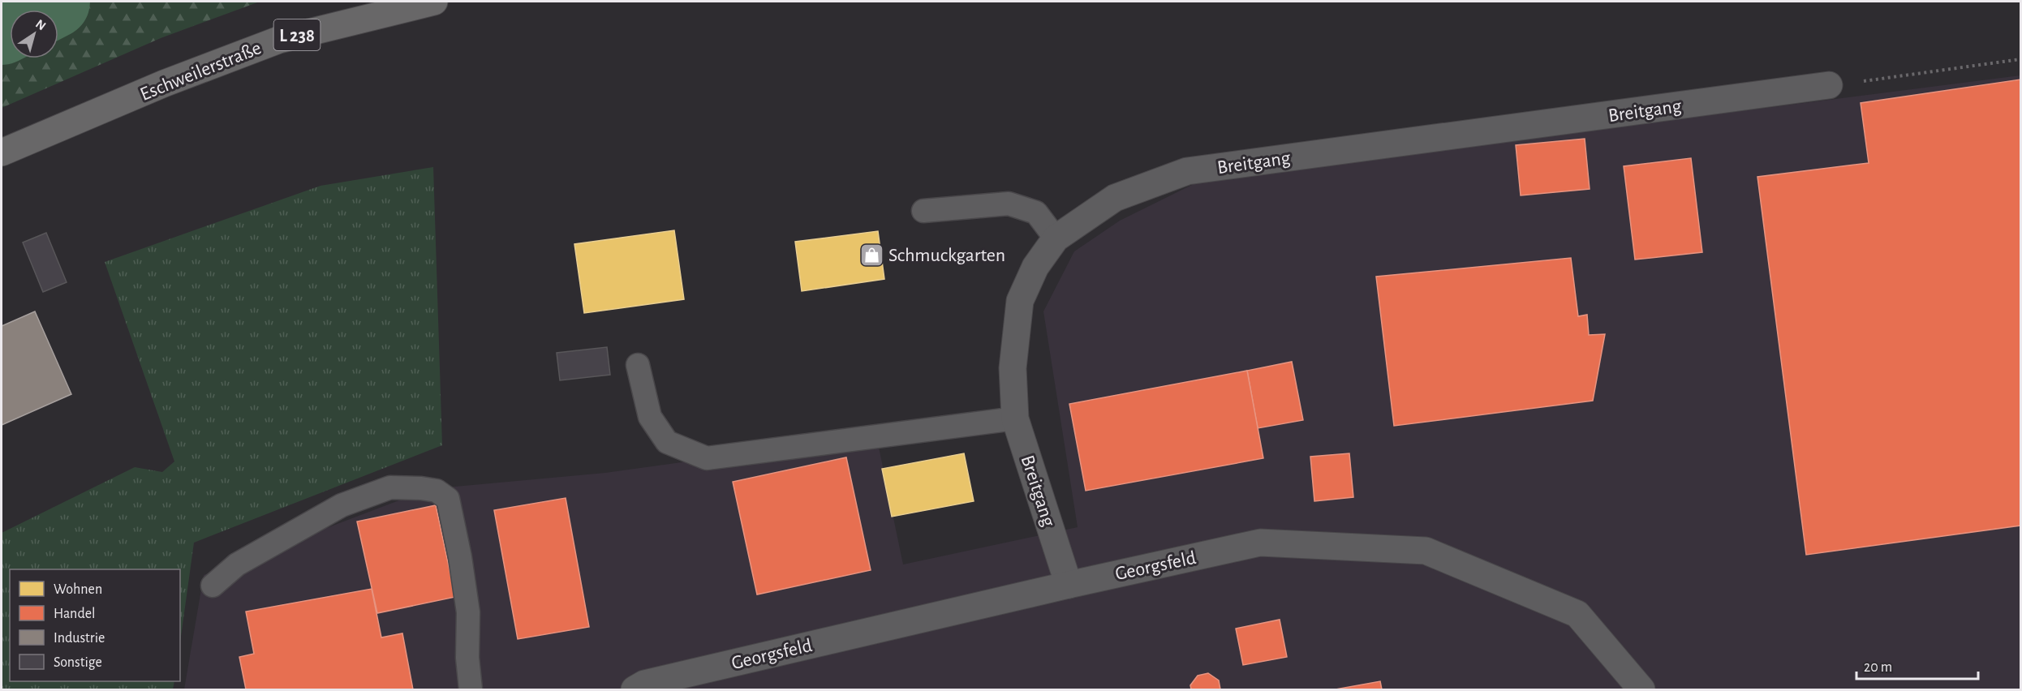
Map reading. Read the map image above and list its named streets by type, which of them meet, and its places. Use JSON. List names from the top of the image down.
{
  "streets": {
    "main road": ["L 238", "Eschweilerstraße"],
    "street": ["Breitgang", "Georgsfeld"]
  },
  "crossings": [
    ["Breitgang", "Georgsfeld"]
  ],
  "places": {
    "shop": ["Schmuckgarten"]
  },
  "legend": [
    "Wohnen",
    "Handel",
    "Industrie",
    "Sonstige"
  ],
  "scale_bar": "20 m",
  "north": "top right"
}
